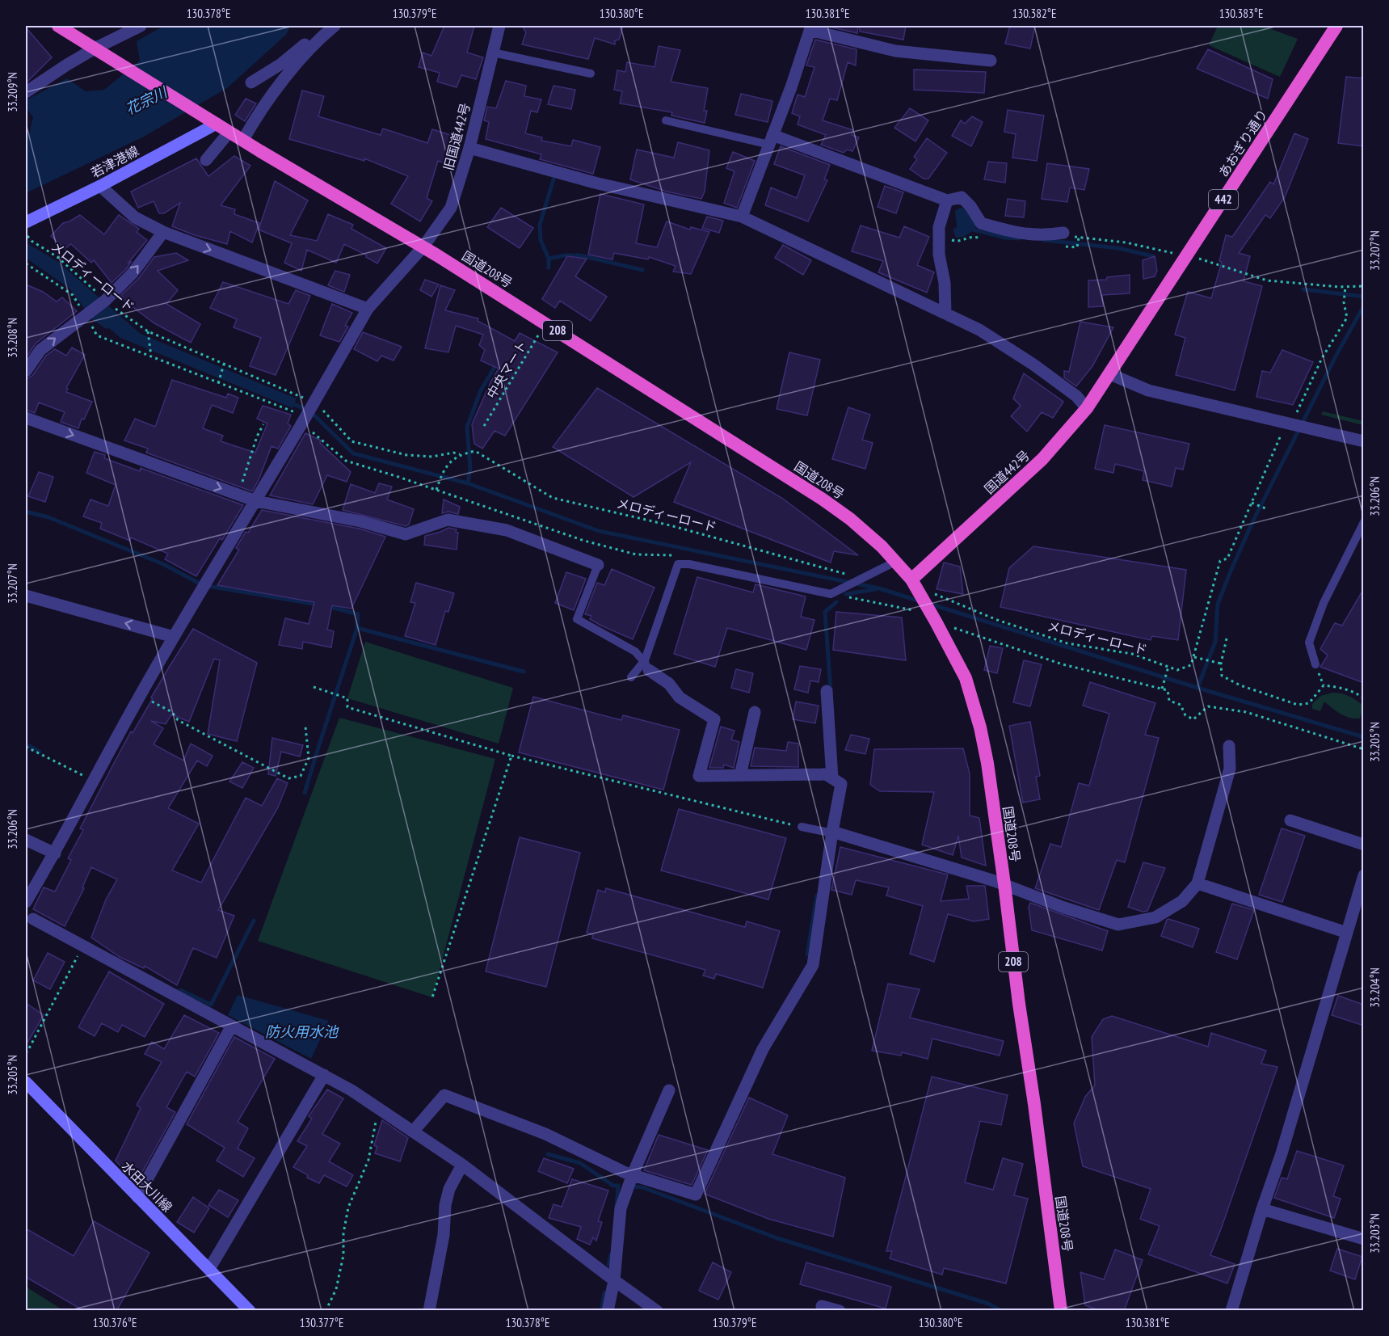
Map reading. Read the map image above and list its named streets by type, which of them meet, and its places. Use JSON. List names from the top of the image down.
{
  "streets": {
    "highway": [
      "あおぎり通り",
      "442",
      "国道208号",
      "208",
      "国道442号"
    ],
    "main road": ["若津港線", "水田大川線"],
    "street": ["旧国道442号"],
    "path": ["メロディーロード", "中央マート"]
  },
  "crossings": [
    ["旧国道442号", "国道208号"],
    ["旧国道442号", "メロディーロード"],
    ["あおぎり通り", "国道442号"],
    ["若津港線", "国道208号"],
    ["国道208号", "中央マート"],
    ["国道208号", "国道442号"]
  ],
  "water": ["花宗川", "防火用水池"],
  "coordinates": [
    "130.378°E",
    "130.379°E",
    "130.380°E",
    "130.381°E",
    "130.382°E",
    "130.383°E",
    "33.209°N",
    "33.207°N",
    "33.208°N",
    "33.206°N",
    "33.205°N",
    "33.204°N",
    "33.203°N",
    "130.376°E",
    "130.377°E"
  ]
}
